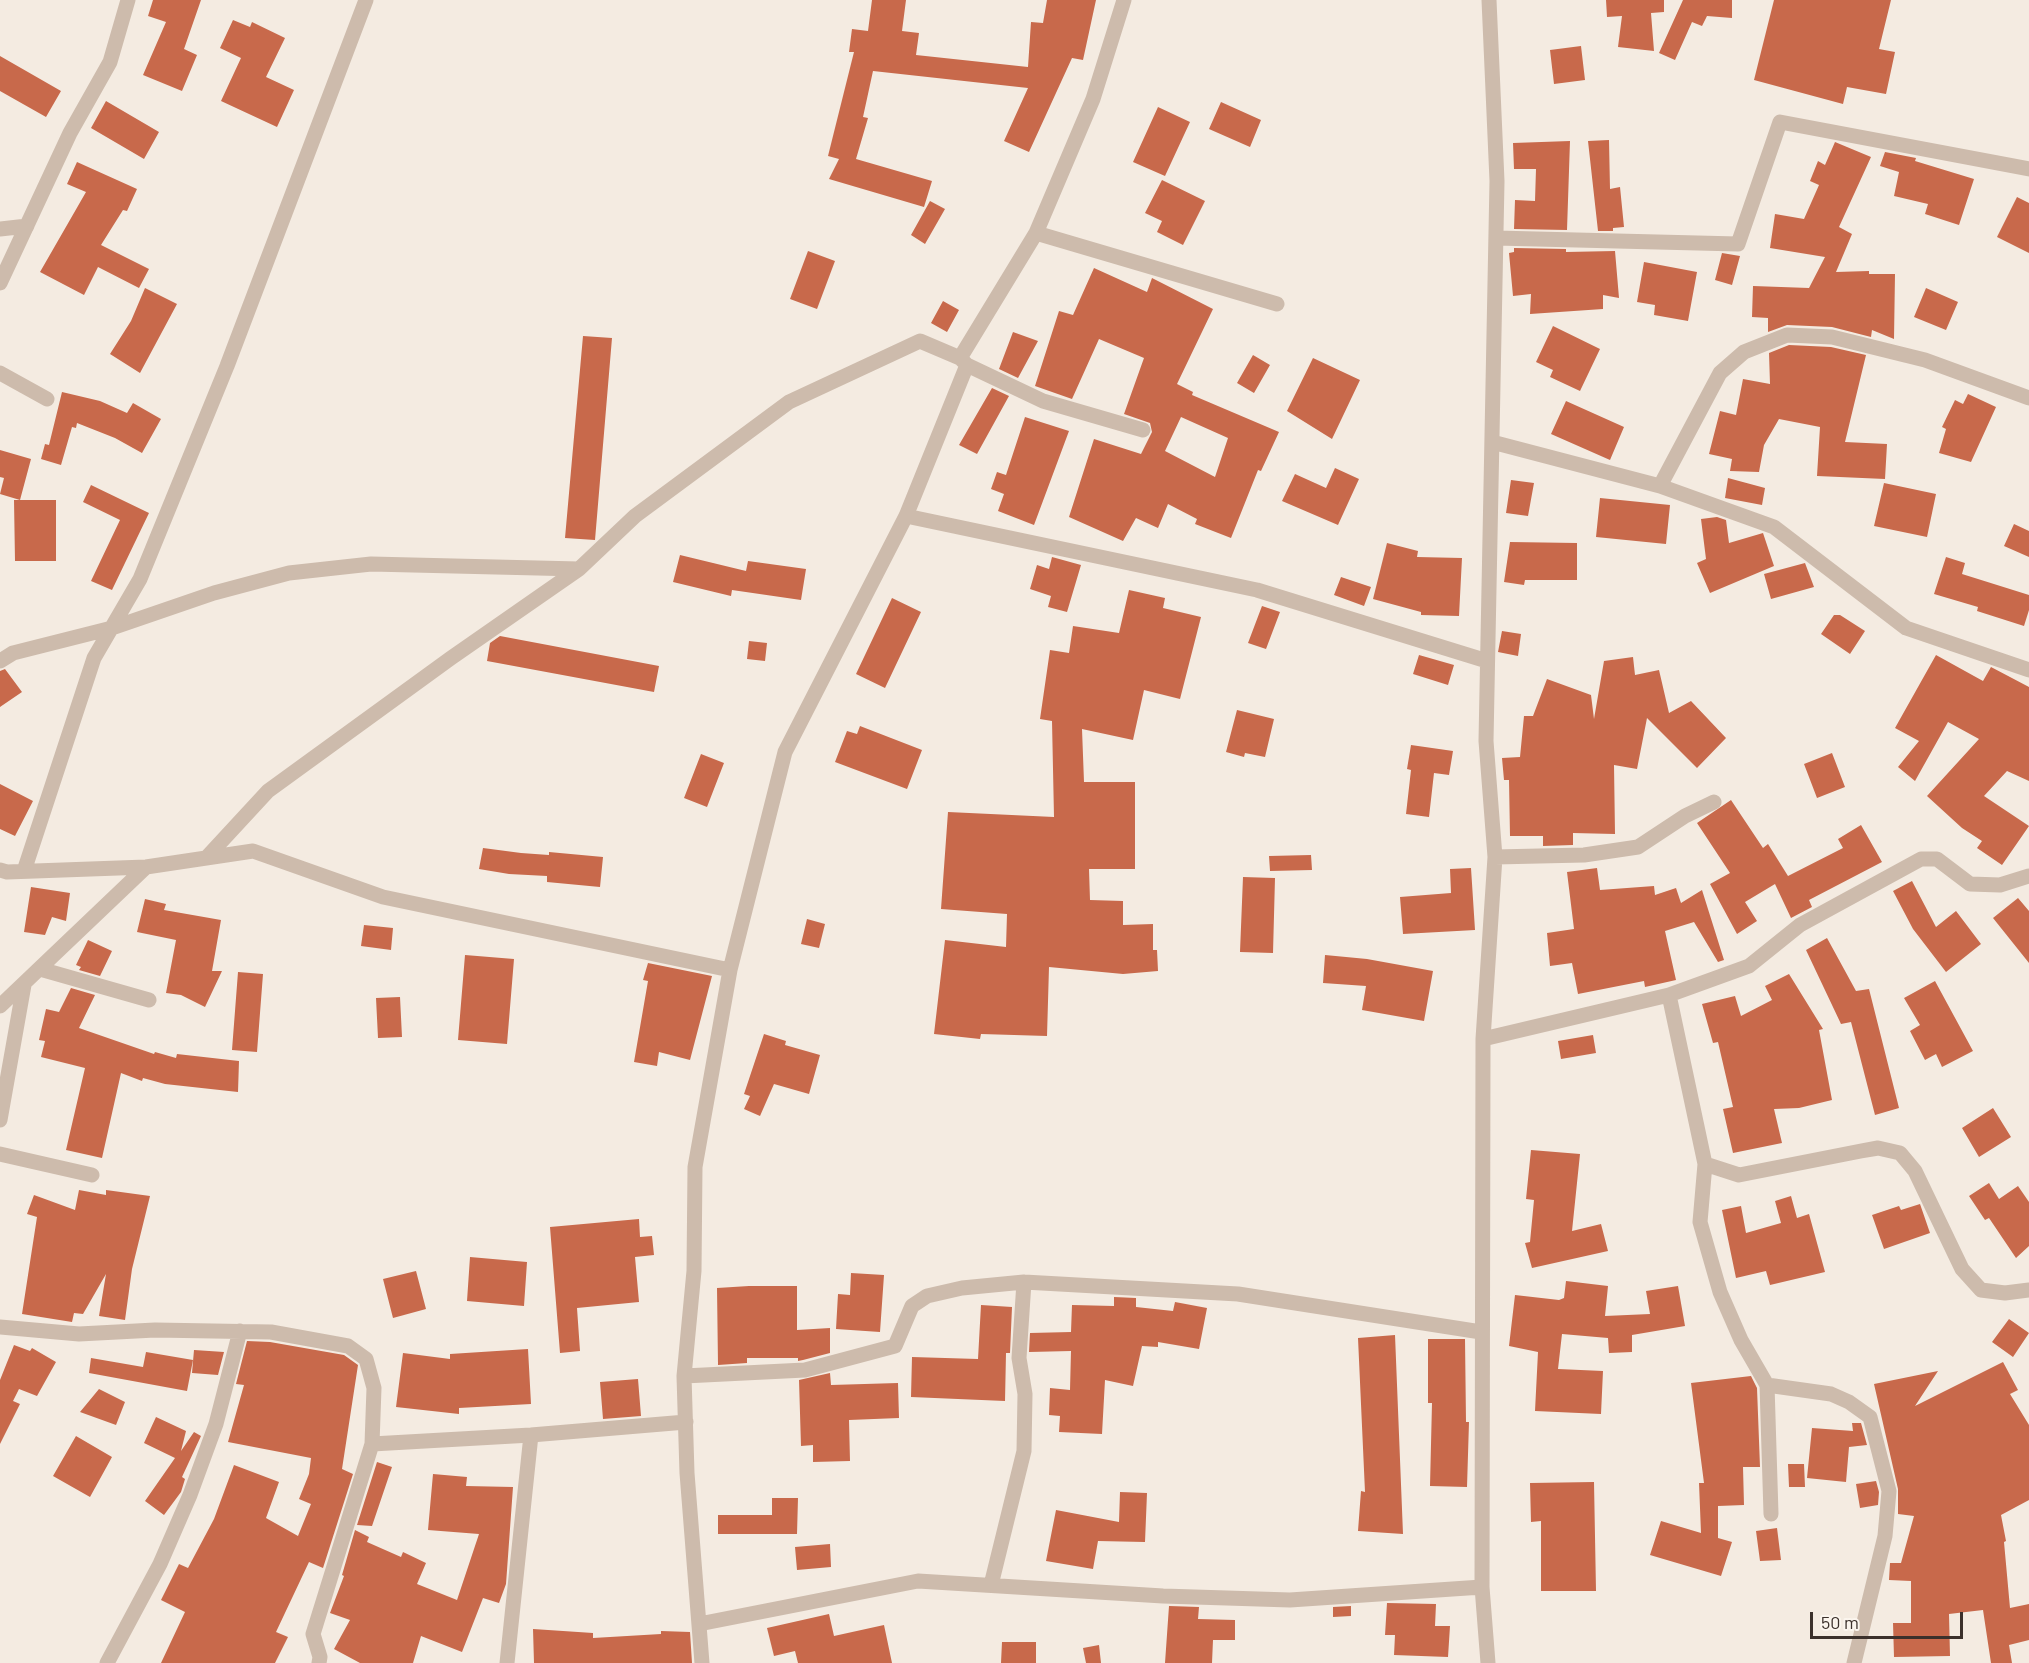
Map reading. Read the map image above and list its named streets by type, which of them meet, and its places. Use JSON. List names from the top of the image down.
{
  "scale_bar": "50 m"
}
